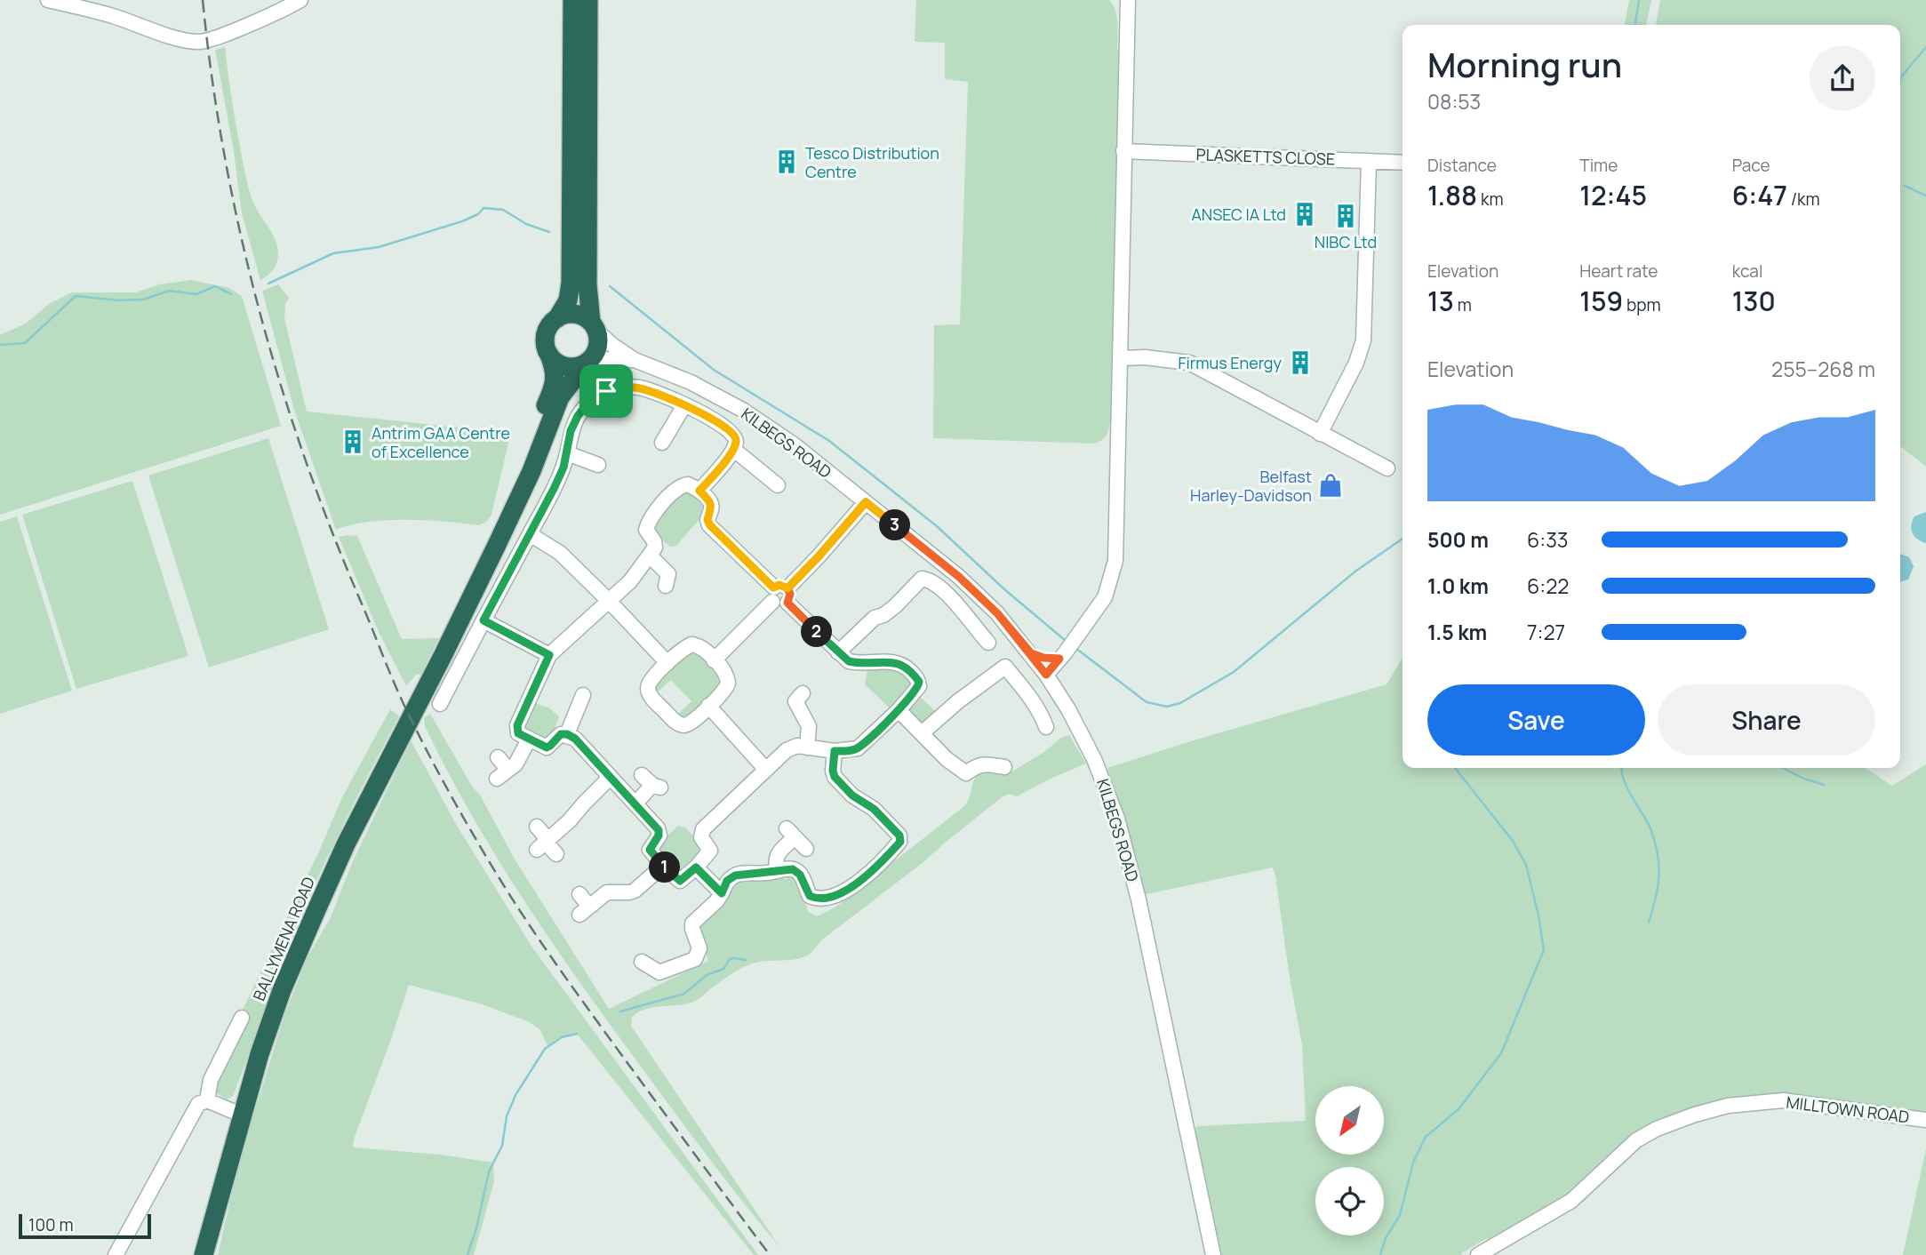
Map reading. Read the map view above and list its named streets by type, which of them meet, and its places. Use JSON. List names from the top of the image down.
{
  "streets": {
    "highway": ["BALLYMENA ROAD"],
    "street": ["PLASKETTS CLOSE", "KILBEGS ROAD", "MILLTOWN ROAD"]
  },
  "crossings": [
    ["KILBEGS ROAD", "BALLYMENA ROAD"]
  ],
  "places": {
    "building": [
      "Tesco Distribution Centre",
      "ANSEC IA Ltd",
      "NIBC Ltd",
      "Firmus Energy",
      "Antrim GAA Centre of Excellence"
    ],
    "shop": ["Belfast Harley-Davidson"]
  },
  "scale_bar": "100 m",
  "north": "bottom left",
  "page": {
    "heading": ["Morning run", "08:53"],
    "stats": [
      ["Distance", "1.88 km"],
      ["Time", "12:45"],
      ["Pace", "6:47 /km"],
      ["Elevation", "13 m"],
      ["Heart rate", "159 bpm"],
      ["kcal", "130"]
    ],
    "chart": ["Elevation", "255–268 m"],
    "pins": ["3", "2", "1"],
    "list": [
      {
        "name": "500 m",
        "note": "6:33"
      },
      {
        "name": "1.0 km",
        "note": "6:22"
      },
      {
        "name": "1.5 km",
        "note": "7:27"
      }
    ],
    "buttons": ["Save", "Share"],
    "scale": "100 m"
  }
}
